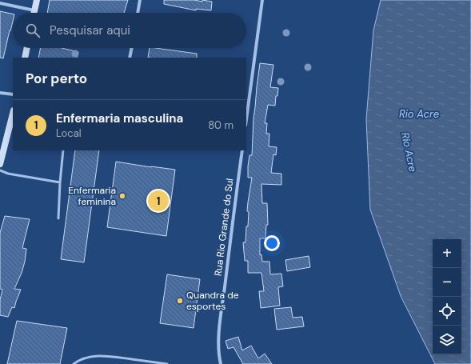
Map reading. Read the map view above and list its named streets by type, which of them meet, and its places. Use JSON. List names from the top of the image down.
{
  "streets": {
    "street": ["Rua Rio Grande do Sul"]
  },
  "water": ["Rio Acre", "Río Acre"],
  "places": ["Enfermaria feminina", "Quandra de esportes"],
  "page": {
    "search": "Pesquisar aqui",
    "heading": "Por perto",
    "list": [
      {
        "mark": "1",
        "name": "Enfermaria masculina",
        "note": "Local",
        "value": "80 m"
      }
    ],
    "pins": "1",
    "map_buttons": ["+", "−"]
  }
}
